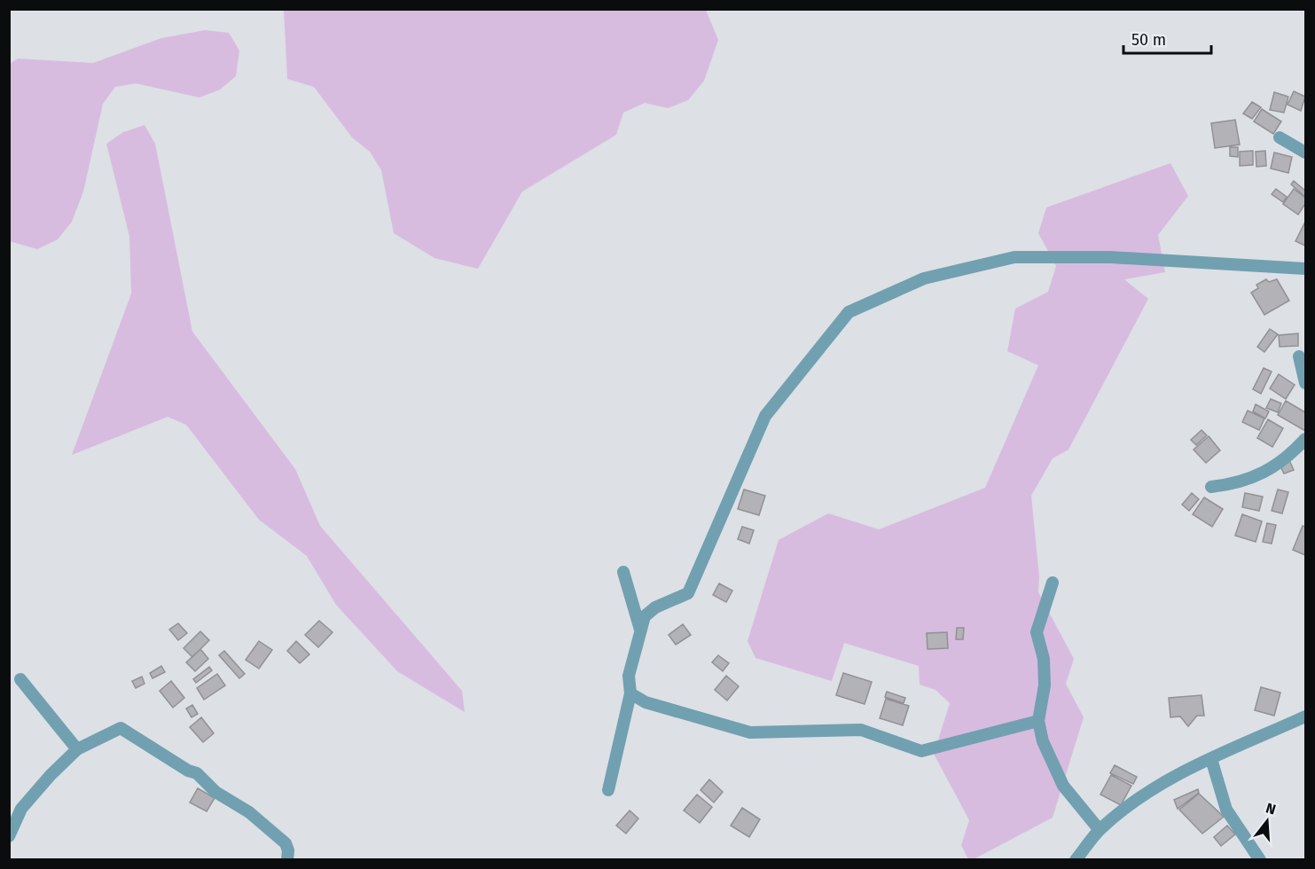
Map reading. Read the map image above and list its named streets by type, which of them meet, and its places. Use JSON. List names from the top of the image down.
{
  "scale_bar": "50 m",
  "north": "top"
}
